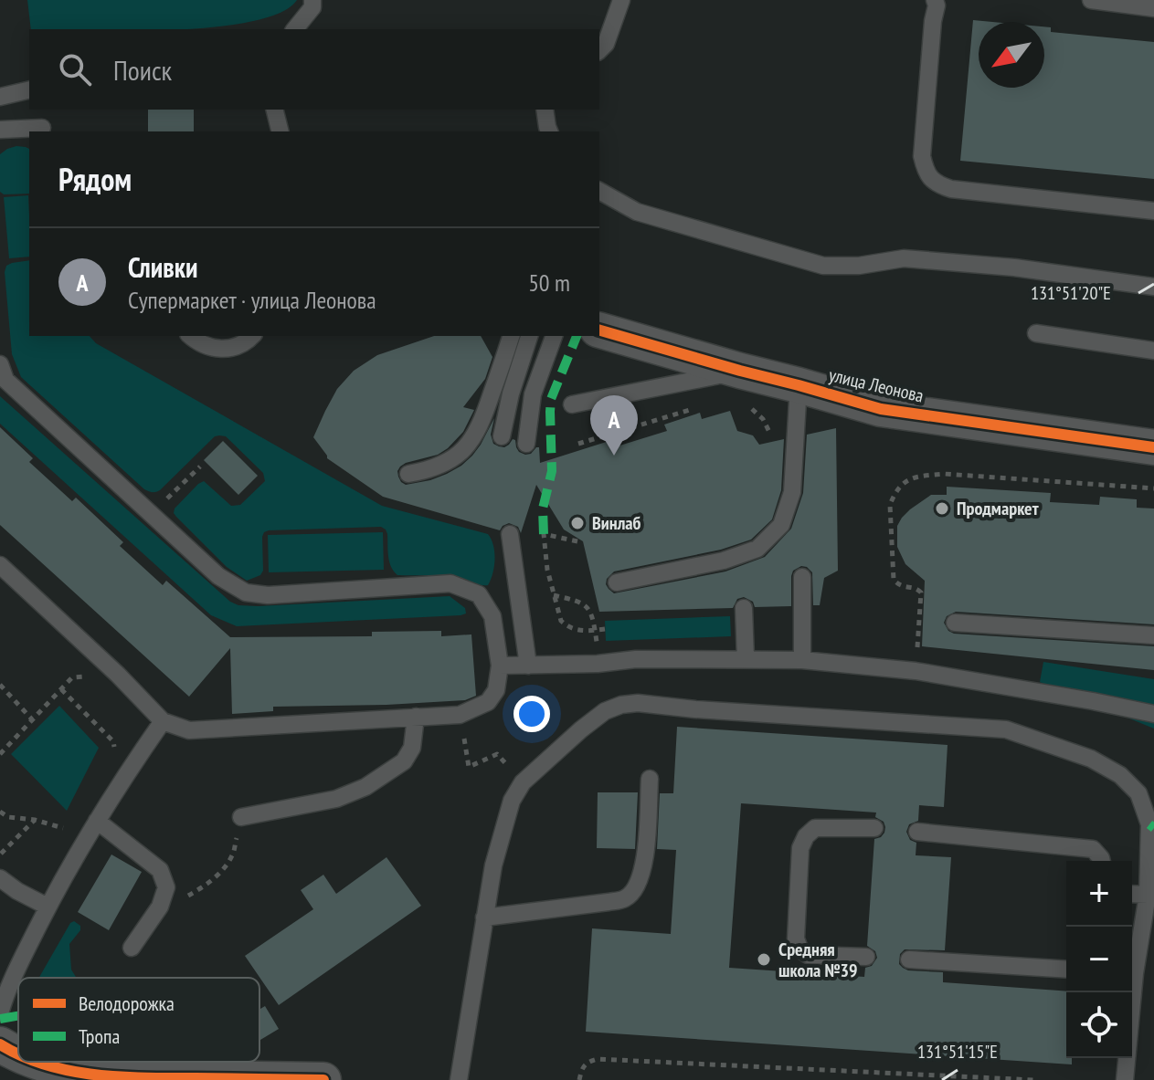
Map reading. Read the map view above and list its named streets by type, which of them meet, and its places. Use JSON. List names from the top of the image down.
{
  "streets": {
    "street": ["улица Леонова"]
  },
  "places": ["Продмаркет", "Винлаб", "Средняя школа №39"],
  "legend": ["Велодорожка", "Тропа"],
  "north": "bottom left",
  "page": {
    "search": "Поиск",
    "heading": "Рядом",
    "list": [
      {
        "mark": "A",
        "name": "Сливки",
        "note": "Супермаркет · улица Леонова",
        "value": "50 m"
      }
    ],
    "pins": "A",
    "map_buttons": ["+", "−"]
  },
  "coordinates": ["131°51'20\"E", "131°51'15\"E"]
}
